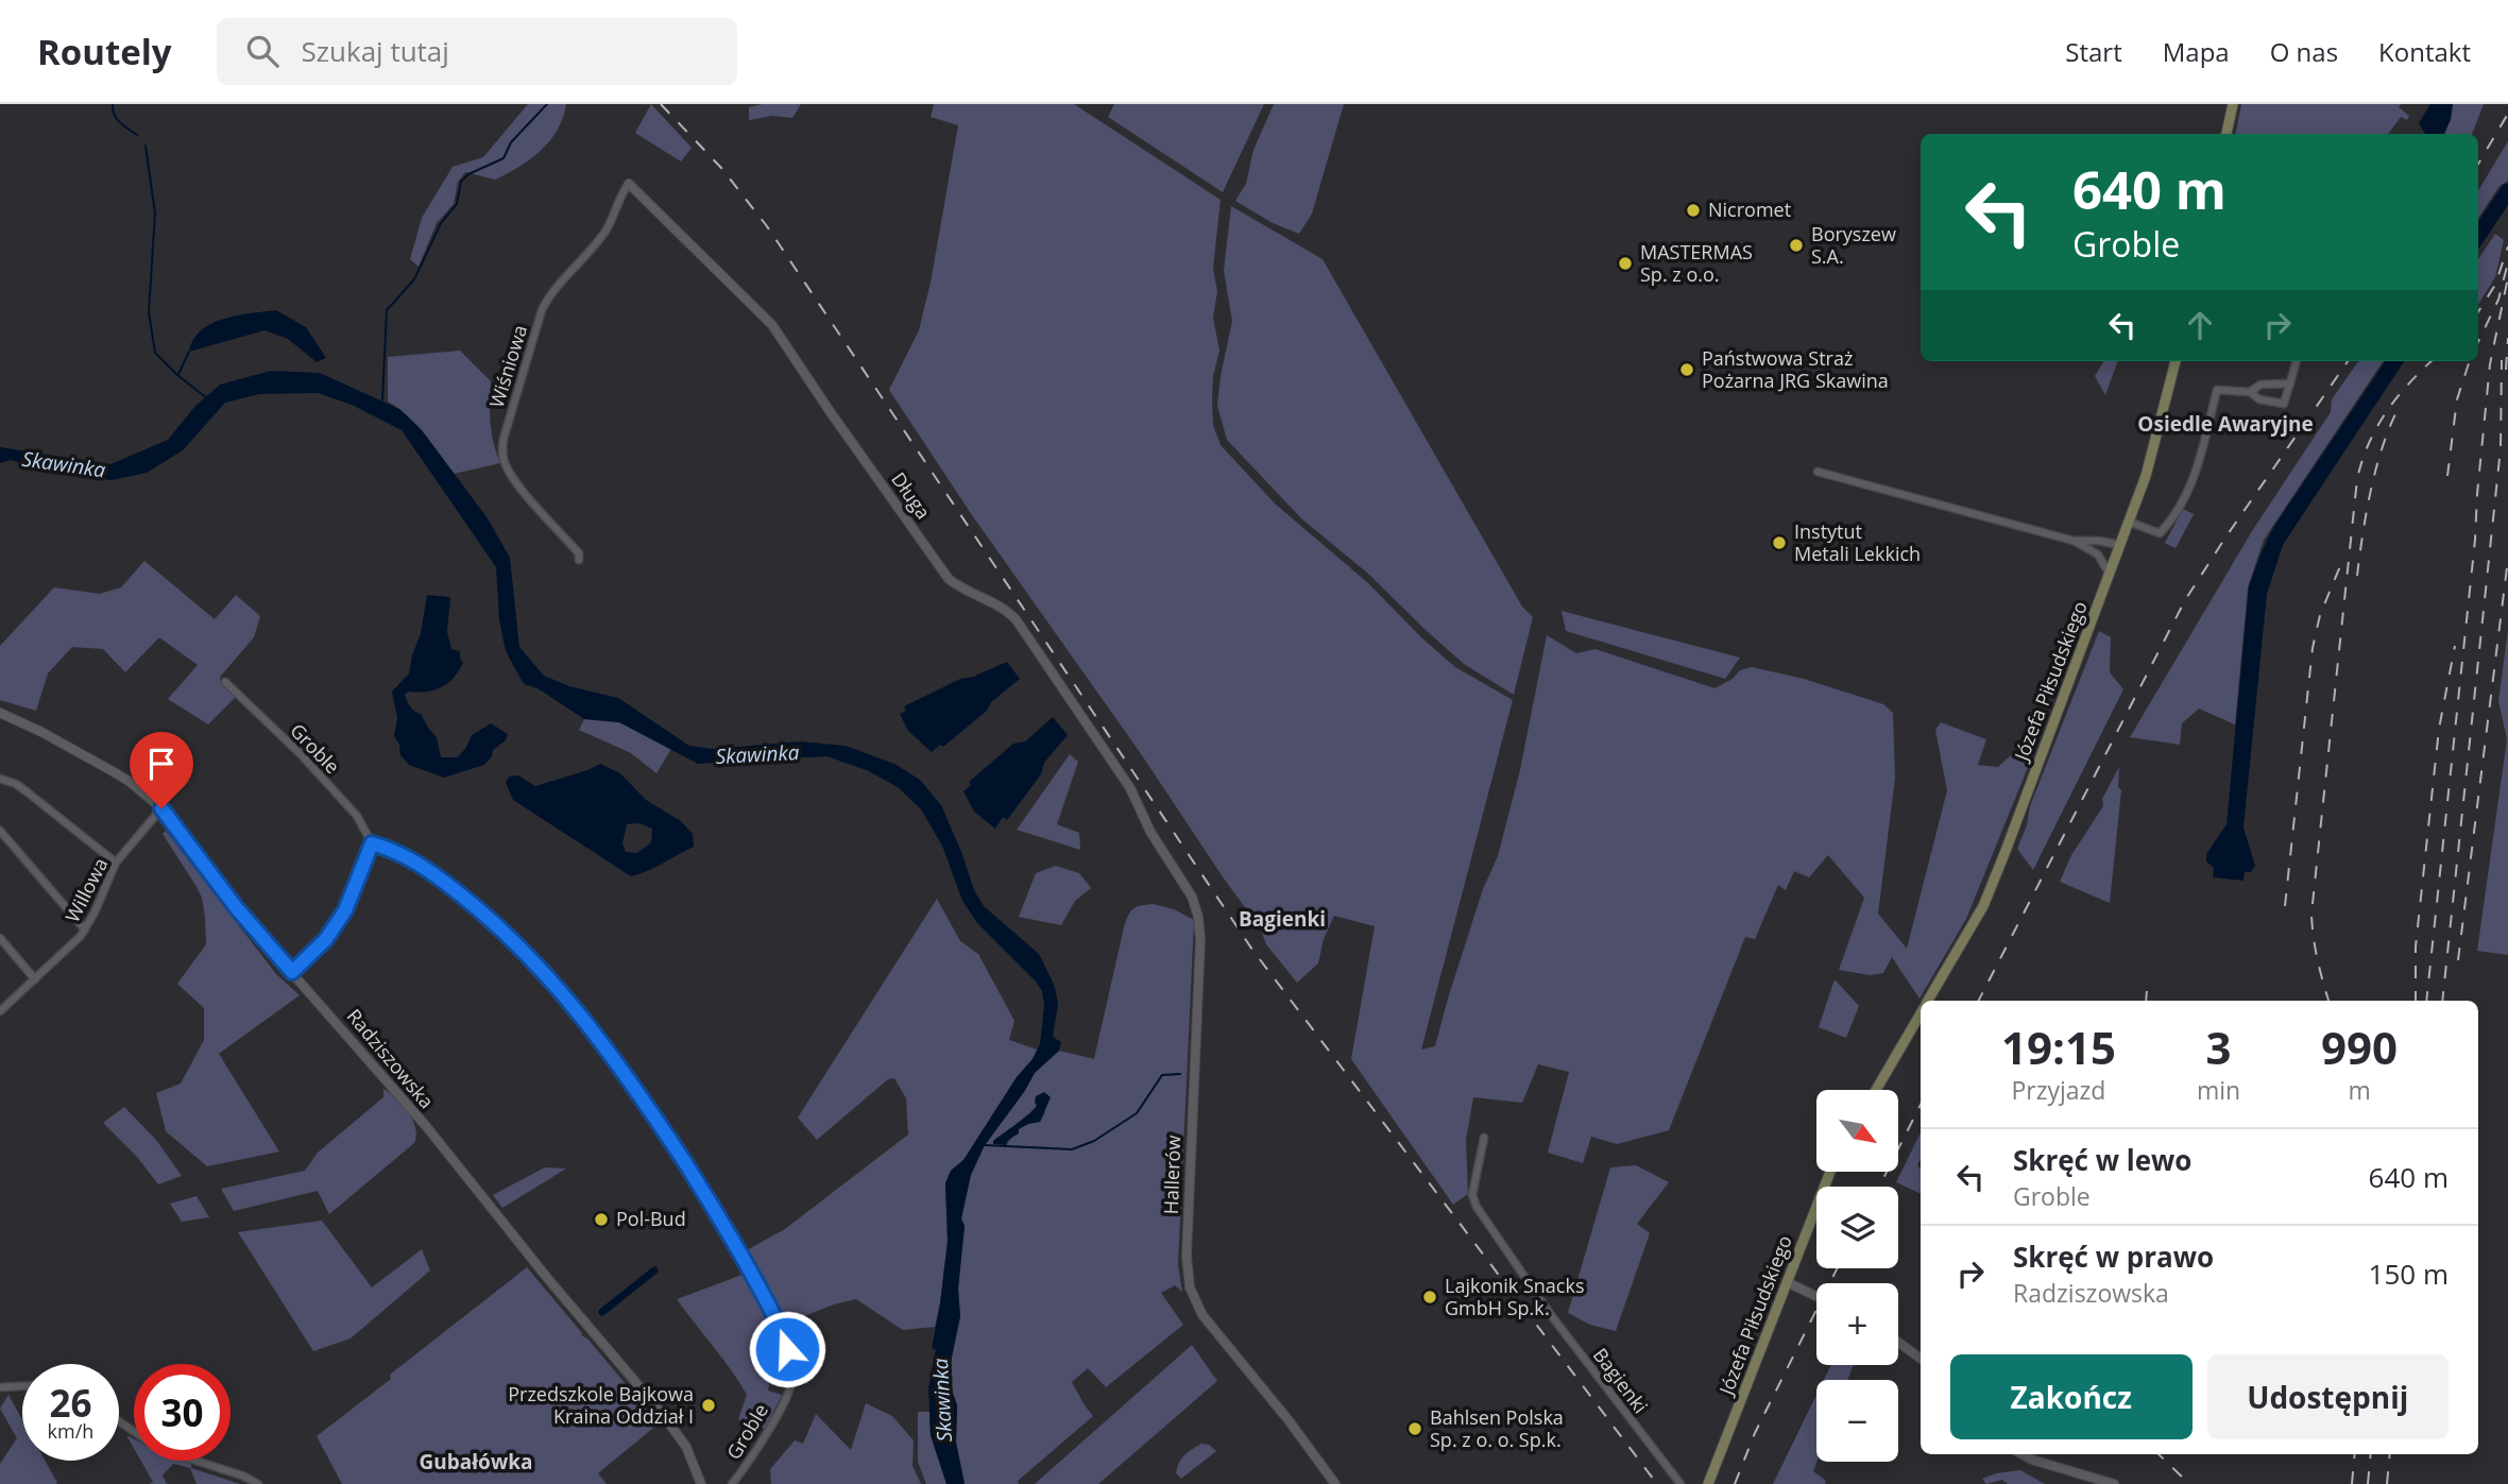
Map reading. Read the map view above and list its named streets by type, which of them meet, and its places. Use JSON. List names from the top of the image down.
{
  "streets": {
    "main road": ["Józefa Piłsudskiego"],
    "street": [
      "Wiśniowa",
      "Długa",
      "Groble",
      "Willowa",
      "Radziszowska",
      "Hallerów",
      "Bagienki"
    ]
  },
  "crossings": [
    ["Wiśniowa", "Długa"],
    ["Długa", "Hallerów"],
    ["Willowa", "Radziszowska"]
  ],
  "districts": ["Osiedle Awaryjne", "Bagienki", "Gubałówka"],
  "water": ["Skawinka"],
  "places": [
    "Nicromet",
    "Boryszew S.A.",
    "MASTERMAS Sp. z o.o.",
    "Państwowa Straż Pożarna JRG Skawina",
    "Instytut Metali Lekkich",
    "Pol-Bud",
    "Lajkonik Snacks GmbH Sp.k.",
    "Przedszkole Bajkowa Kraina Oddział I",
    "Bahlsen Polska Sp. z o. o. Sp.k."
  ],
  "north": "bottom right",
  "page": {
    "header": "Routely",
    "search": "Szukaj tutaj",
    "nav": [
      "Start",
      "Mapa",
      "O nas",
      "Kontakt"
    ],
    "turn": ["640 m", "Groble"],
    "eta": [
      "19:15",
      "Przyjazd",
      "3",
      "min",
      "990",
      "m"
    ],
    "map_buttons": ["+", "−"],
    "list": [
      {
        "name": "Skręć w lewo",
        "note": "Groble",
        "value": "640 m"
      },
      {
        "name": "Skręć w prawo",
        "note": "Radziszowska",
        "value": "150 m"
      }
    ],
    "buttons": ["Zakończ", "Udostępnij"],
    "speed": "26 km/h",
    "limit": "30"
  }
}
